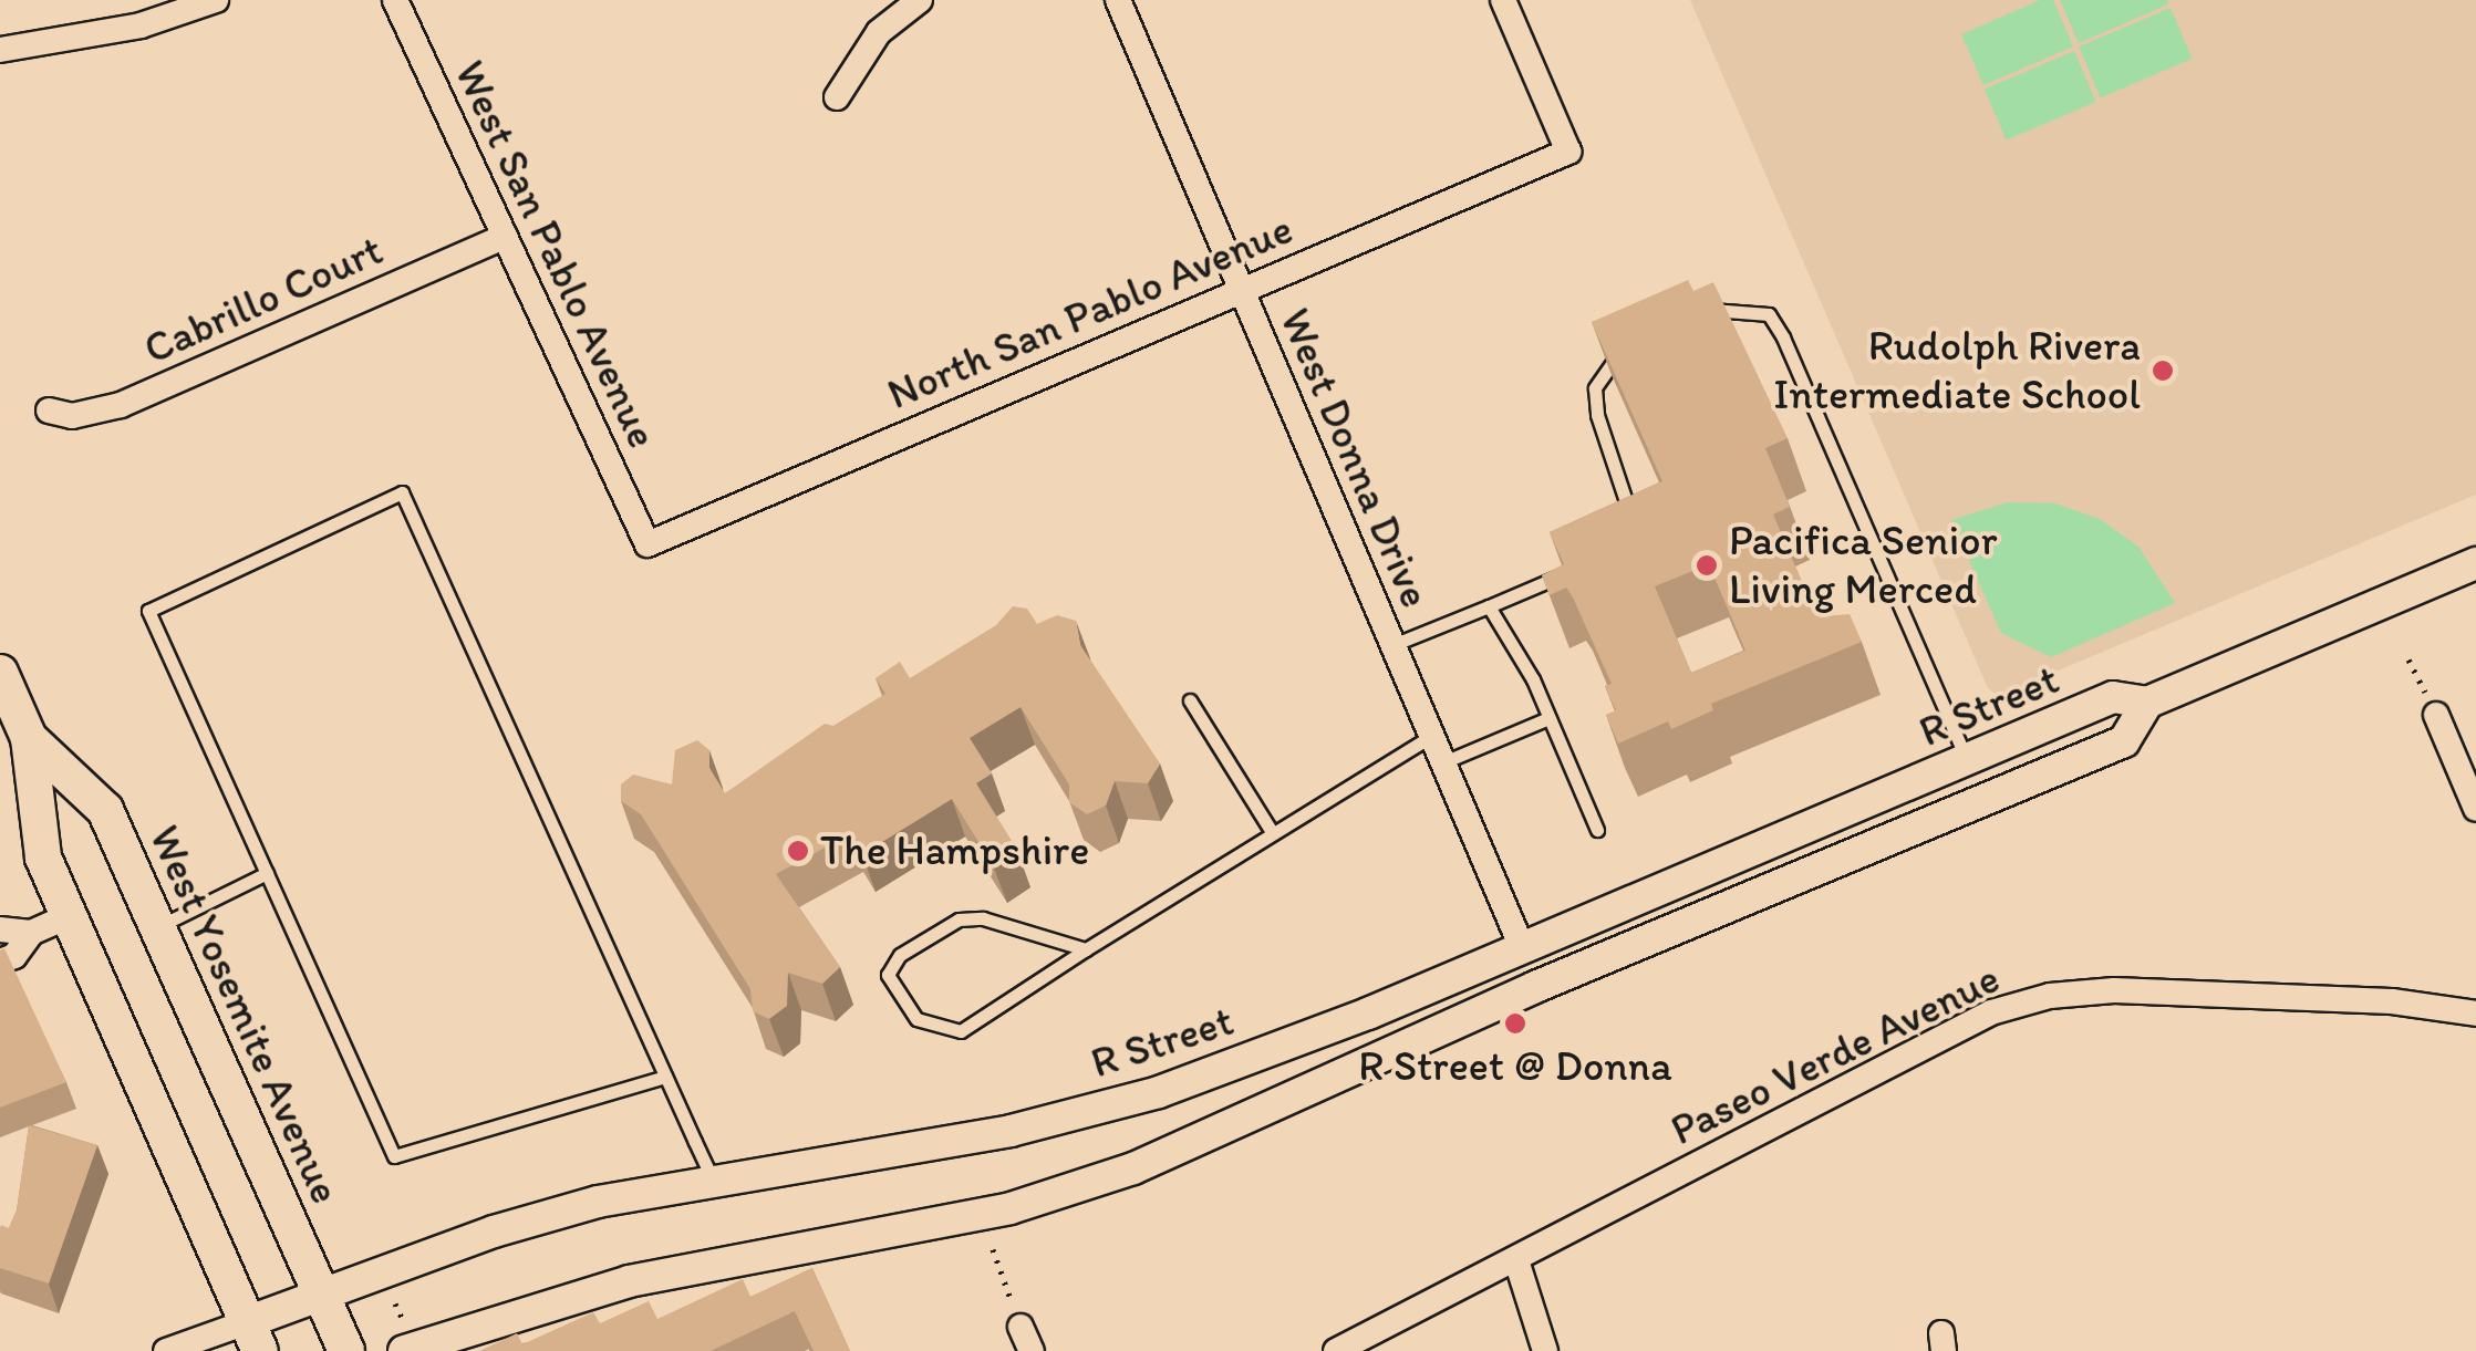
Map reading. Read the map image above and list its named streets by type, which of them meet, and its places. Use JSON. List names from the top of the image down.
{
  "streets": {
    "main road": ["West Yosemite Avenue"],
    "street": [
      "West San Pablo Avenue",
      "Cabrillo Court",
      "North San Pablo Avenue",
      "West Donna Drive",
      "R Street",
      "Paseo Verde Avenue"
    ]
  },
  "crossings": [
    ["West San Pablo Avenue", "Cabrillo Court"],
    ["West San Pablo Avenue", "North San Pablo Avenue"],
    ["North San Pablo Avenue", "West Donna Drive"],
    ["West Donna Drive", "R Street"],
    ["R Street", "West Yosemite Avenue"]
  ],
  "places": [
    "Rudolph Rivera Intermediate School",
    "Pacifica Senior Living Merced",
    "The Hampshire",
    "R Street @ Donna"
  ]
}
